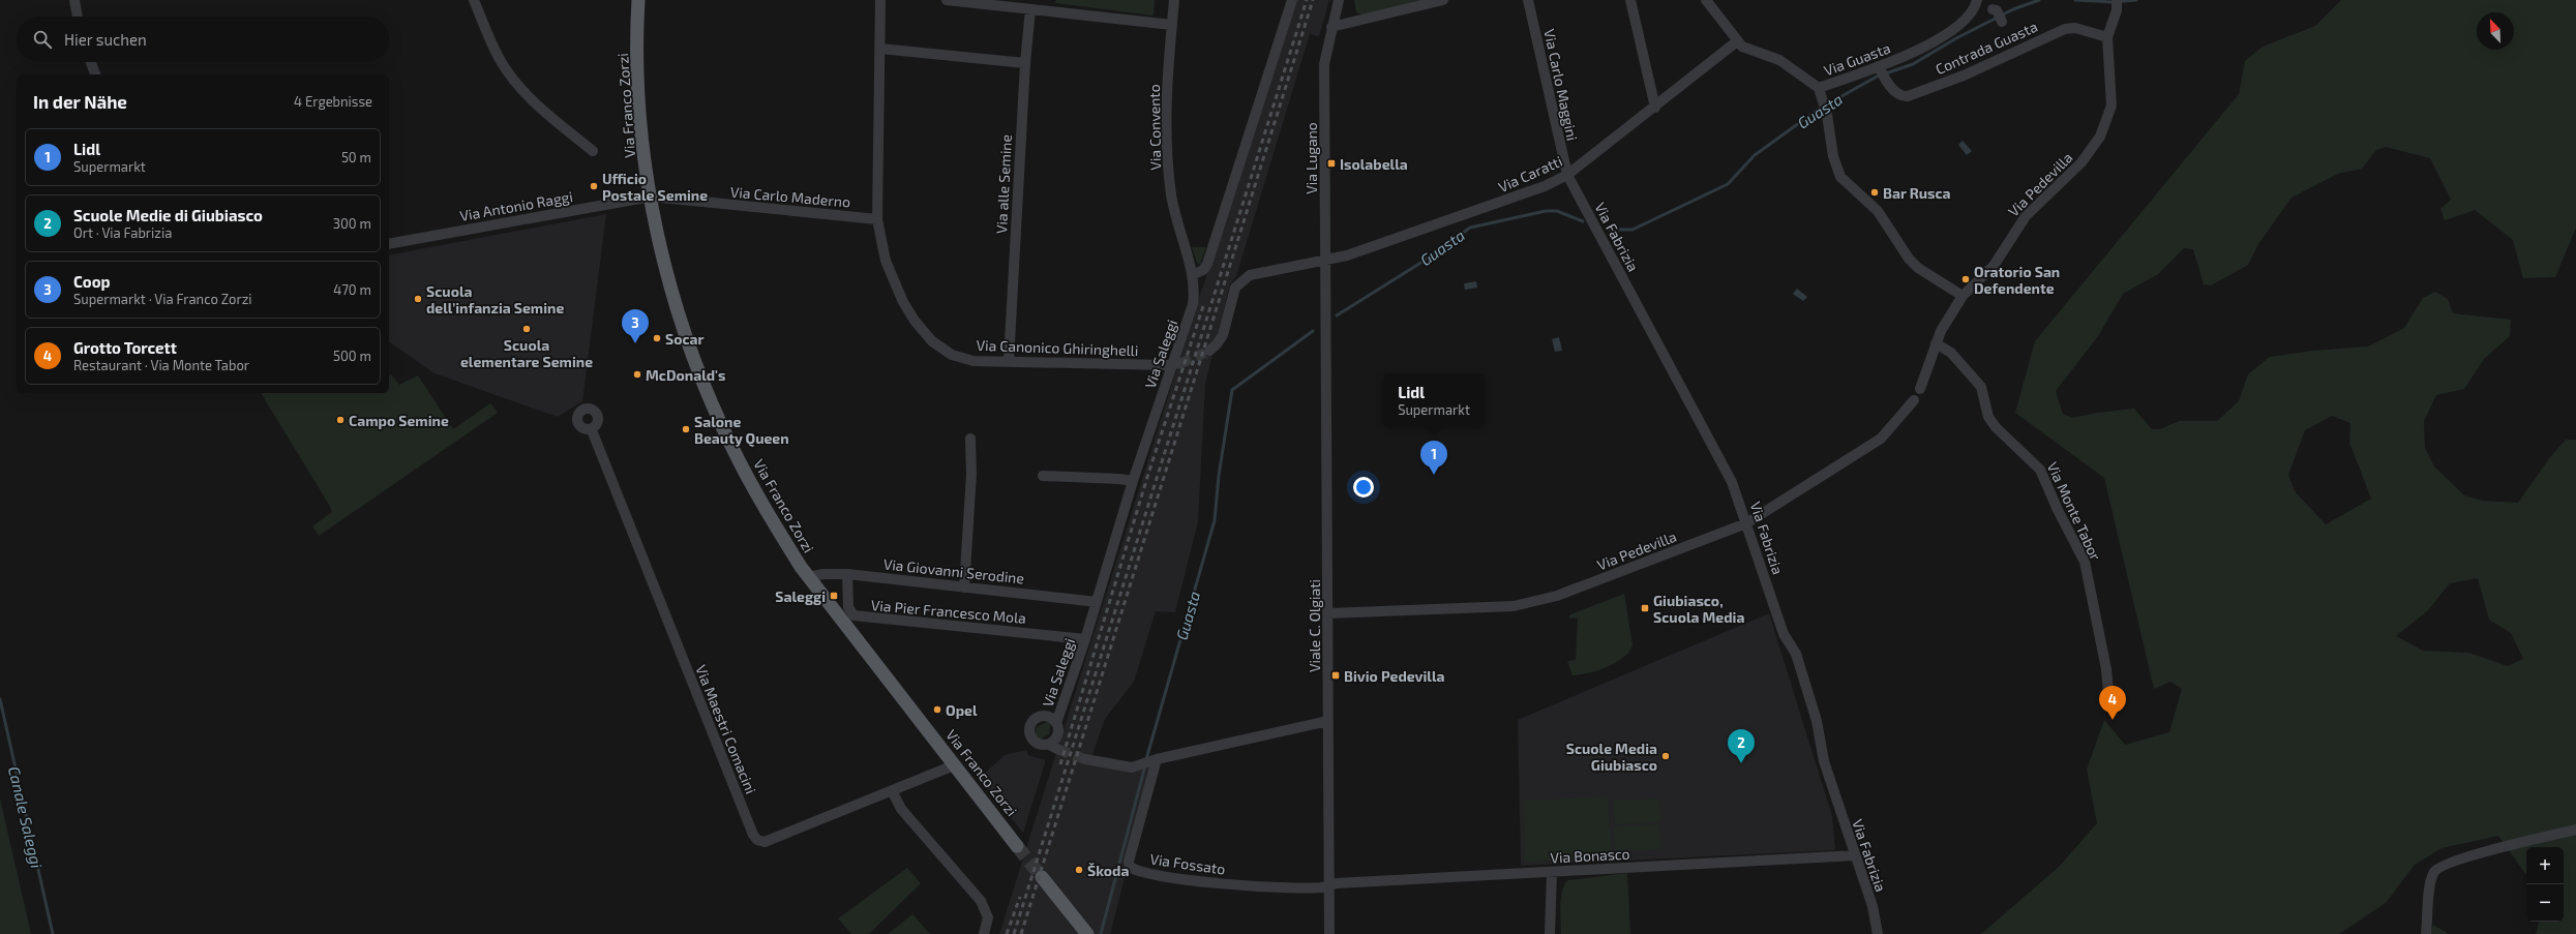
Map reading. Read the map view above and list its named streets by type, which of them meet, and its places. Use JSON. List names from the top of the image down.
{
  "streets": {
    "main road": ["Via Franco Zorzi"],
    "street": [
      "Contrada Guasta",
      "Via Guasta",
      "Via Carlo Maggini",
      "Via Convento",
      "Via Lugano",
      "Via Caratti",
      "Via alle Semine",
      "Via Pedevilla",
      "Via Carlo Maderno",
      "Via Antonio Raggi",
      "Via Fabrizia",
      "Via Canonico Ghiringhelli",
      "Via Saleggi",
      "Via Monte Tabor",
      "Via Giovanni Serodine",
      "Via Pier Francesco Mola",
      "Viale C. Olgiati",
      "Via Maestri Comacini",
      "Via Bonasco",
      "Via Fossato"
    ]
  },
  "crossings": [
    ["Contrada Guasta", "Via Guasta"],
    ["Contrada Guasta", "Via Pedevilla"],
    ["Via Guasta", "Via Caratti"],
    ["Via Carlo Maggini", "Via Caratti"],
    ["Via Carlo Maggini", "Via Fabrizia"],
    ["Via Franco Zorzi", "Via Carlo Maderno"],
    ["Via Franco Zorzi", "Via Antonio Raggi"],
    ["Via Franco Zorzi", "Via Giovanni Serodine"],
    ["Via Franco Zorzi", "Via Maestri Comacini"],
    ["Via Convento", "Via Saleggi"],
    ["Via Lugano", "Via Caratti"],
    ["Via Lugano", "Viale C. Olgiati"],
    ["Via Caratti", "Via Fabrizia"],
    ["Via alle Semine", "Via Canonico Ghiringhelli"],
    ["Via Pedevilla", "Via Fabrizia"],
    ["Via Pedevilla", "Via Monte Tabor"],
    ["Via Pedevilla", "Viale C. Olgiati"],
    ["Via Carlo Maderno", "Via Antonio Raggi"],
    ["Via Carlo Maderno", "Via Canonico Ghiringhelli"],
    ["Via Fabrizia", "Via Bonasco"],
    ["Via Canonico Ghiringhelli", "Via Saleggi"],
    ["Via Saleggi", "Via Giovanni Serodine"],
    ["Via Saleggi", "Via Pier Francesco Mola"],
    ["Via Giovanni Serodine", "Via Pier Francesco Mola"],
    ["Viale C. Olgiati", "Via Bonasco"],
    ["Viale C. Olgiati", "Via Fossato"],
    ["Via Bonasco", "Via Fossato"]
  ],
  "water": ["Guasta", "Canale Saleggi"],
  "places": {
    "transit": [
      "Isolabella",
      "Saleggi",
      "Giubiasco, Scuola Media",
      "Bivio Pedevilla"
    ],
    "other": [
      "Ufficio Postale Semine",
      "Bar Rusca",
      "Oratorio San Defendente",
      "Scuola dell’infanzia Semine",
      "Scuola elementare Semine",
      "Socar",
      "McDonald's",
      "Campo Semine",
      "Salone Beauty Queen",
      "Opel",
      "Scuole Media Giubiasco",
      "Škoda"
    ]
  },
  "north": "top left",
  "page": {
    "search": "Hier suchen",
    "heading": ["In der Nähe", "4 Ergebnisse"],
    "list": [
      {
        "mark": "1",
        "name": "Lidl",
        "note": "Supermarkt",
        "value": "50 m"
      },
      {
        "mark": "2",
        "name": "Scuole Medie di Giubiasco",
        "note": "Ort · Via Fabrizia",
        "value": "300 m"
      },
      {
        "mark": "3",
        "name": "Coop",
        "note": "Supermarkt · Via Franco Zorzi",
        "value": "470 m"
      },
      {
        "mark": "4",
        "name": "Grotto Torcett",
        "note": "Restaurant · Via Monte Tabor",
        "value": "500 m"
      }
    ],
    "pins": [
      "3",
      "1",
      "4",
      "2"
    ],
    "popup": ["Lidl", "Supermarkt"],
    "map_buttons": ["+", "−"]
  }
}
